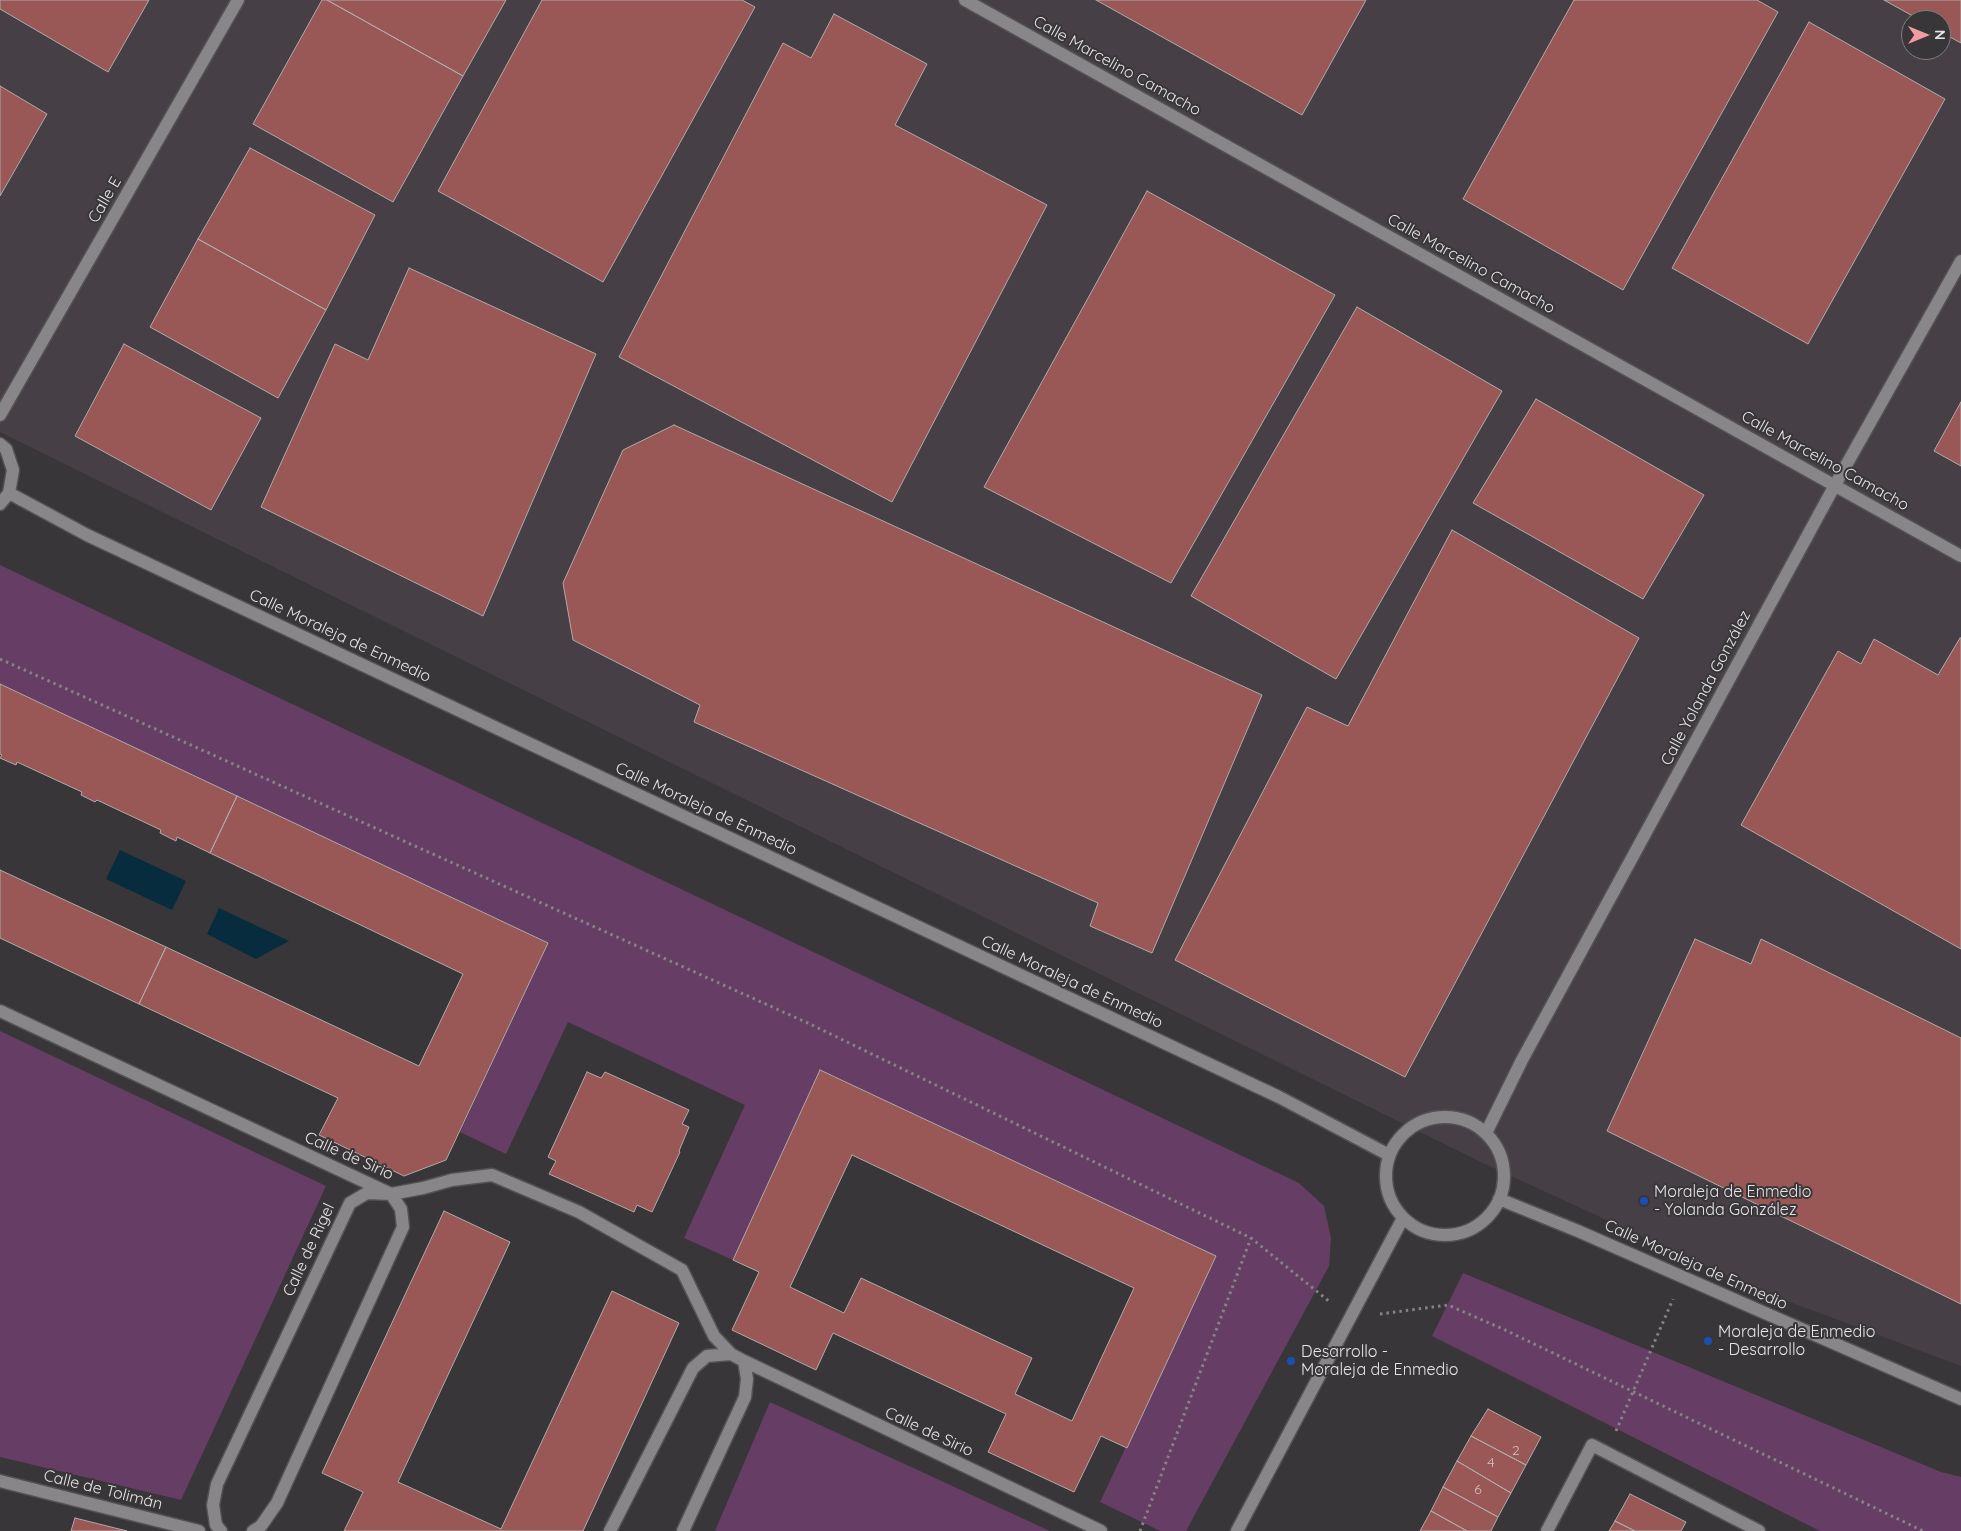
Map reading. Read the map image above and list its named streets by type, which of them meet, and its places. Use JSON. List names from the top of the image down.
{
  "streets": {
    "street": [
      "Calle Marcelino Camacho",
      "Calle E",
      "Calle Moraleja de Enmedio",
      "Calle Yolanda González",
      "Calle de Sirio",
      "Calle de Rigel",
      "Calle de Tolimán"
    ]
  },
  "crossings": [
    ["Calle Marcelino Camacho", "Calle Yolanda González"],
    ["Calle Moraleja de Enmedio", "Calle Yolanda González"],
    ["Calle de Sirio", "Calle de Rigel"]
  ],
  "places": ["Moraleja de Enmedio - Yolanda González", "Moraleja de Enmedio - Desarrollo", "Desarrollo - Moraleja de Enmedio"],
  "house_numbers": ["2", "4", "6"],
  "north": "right"
}
